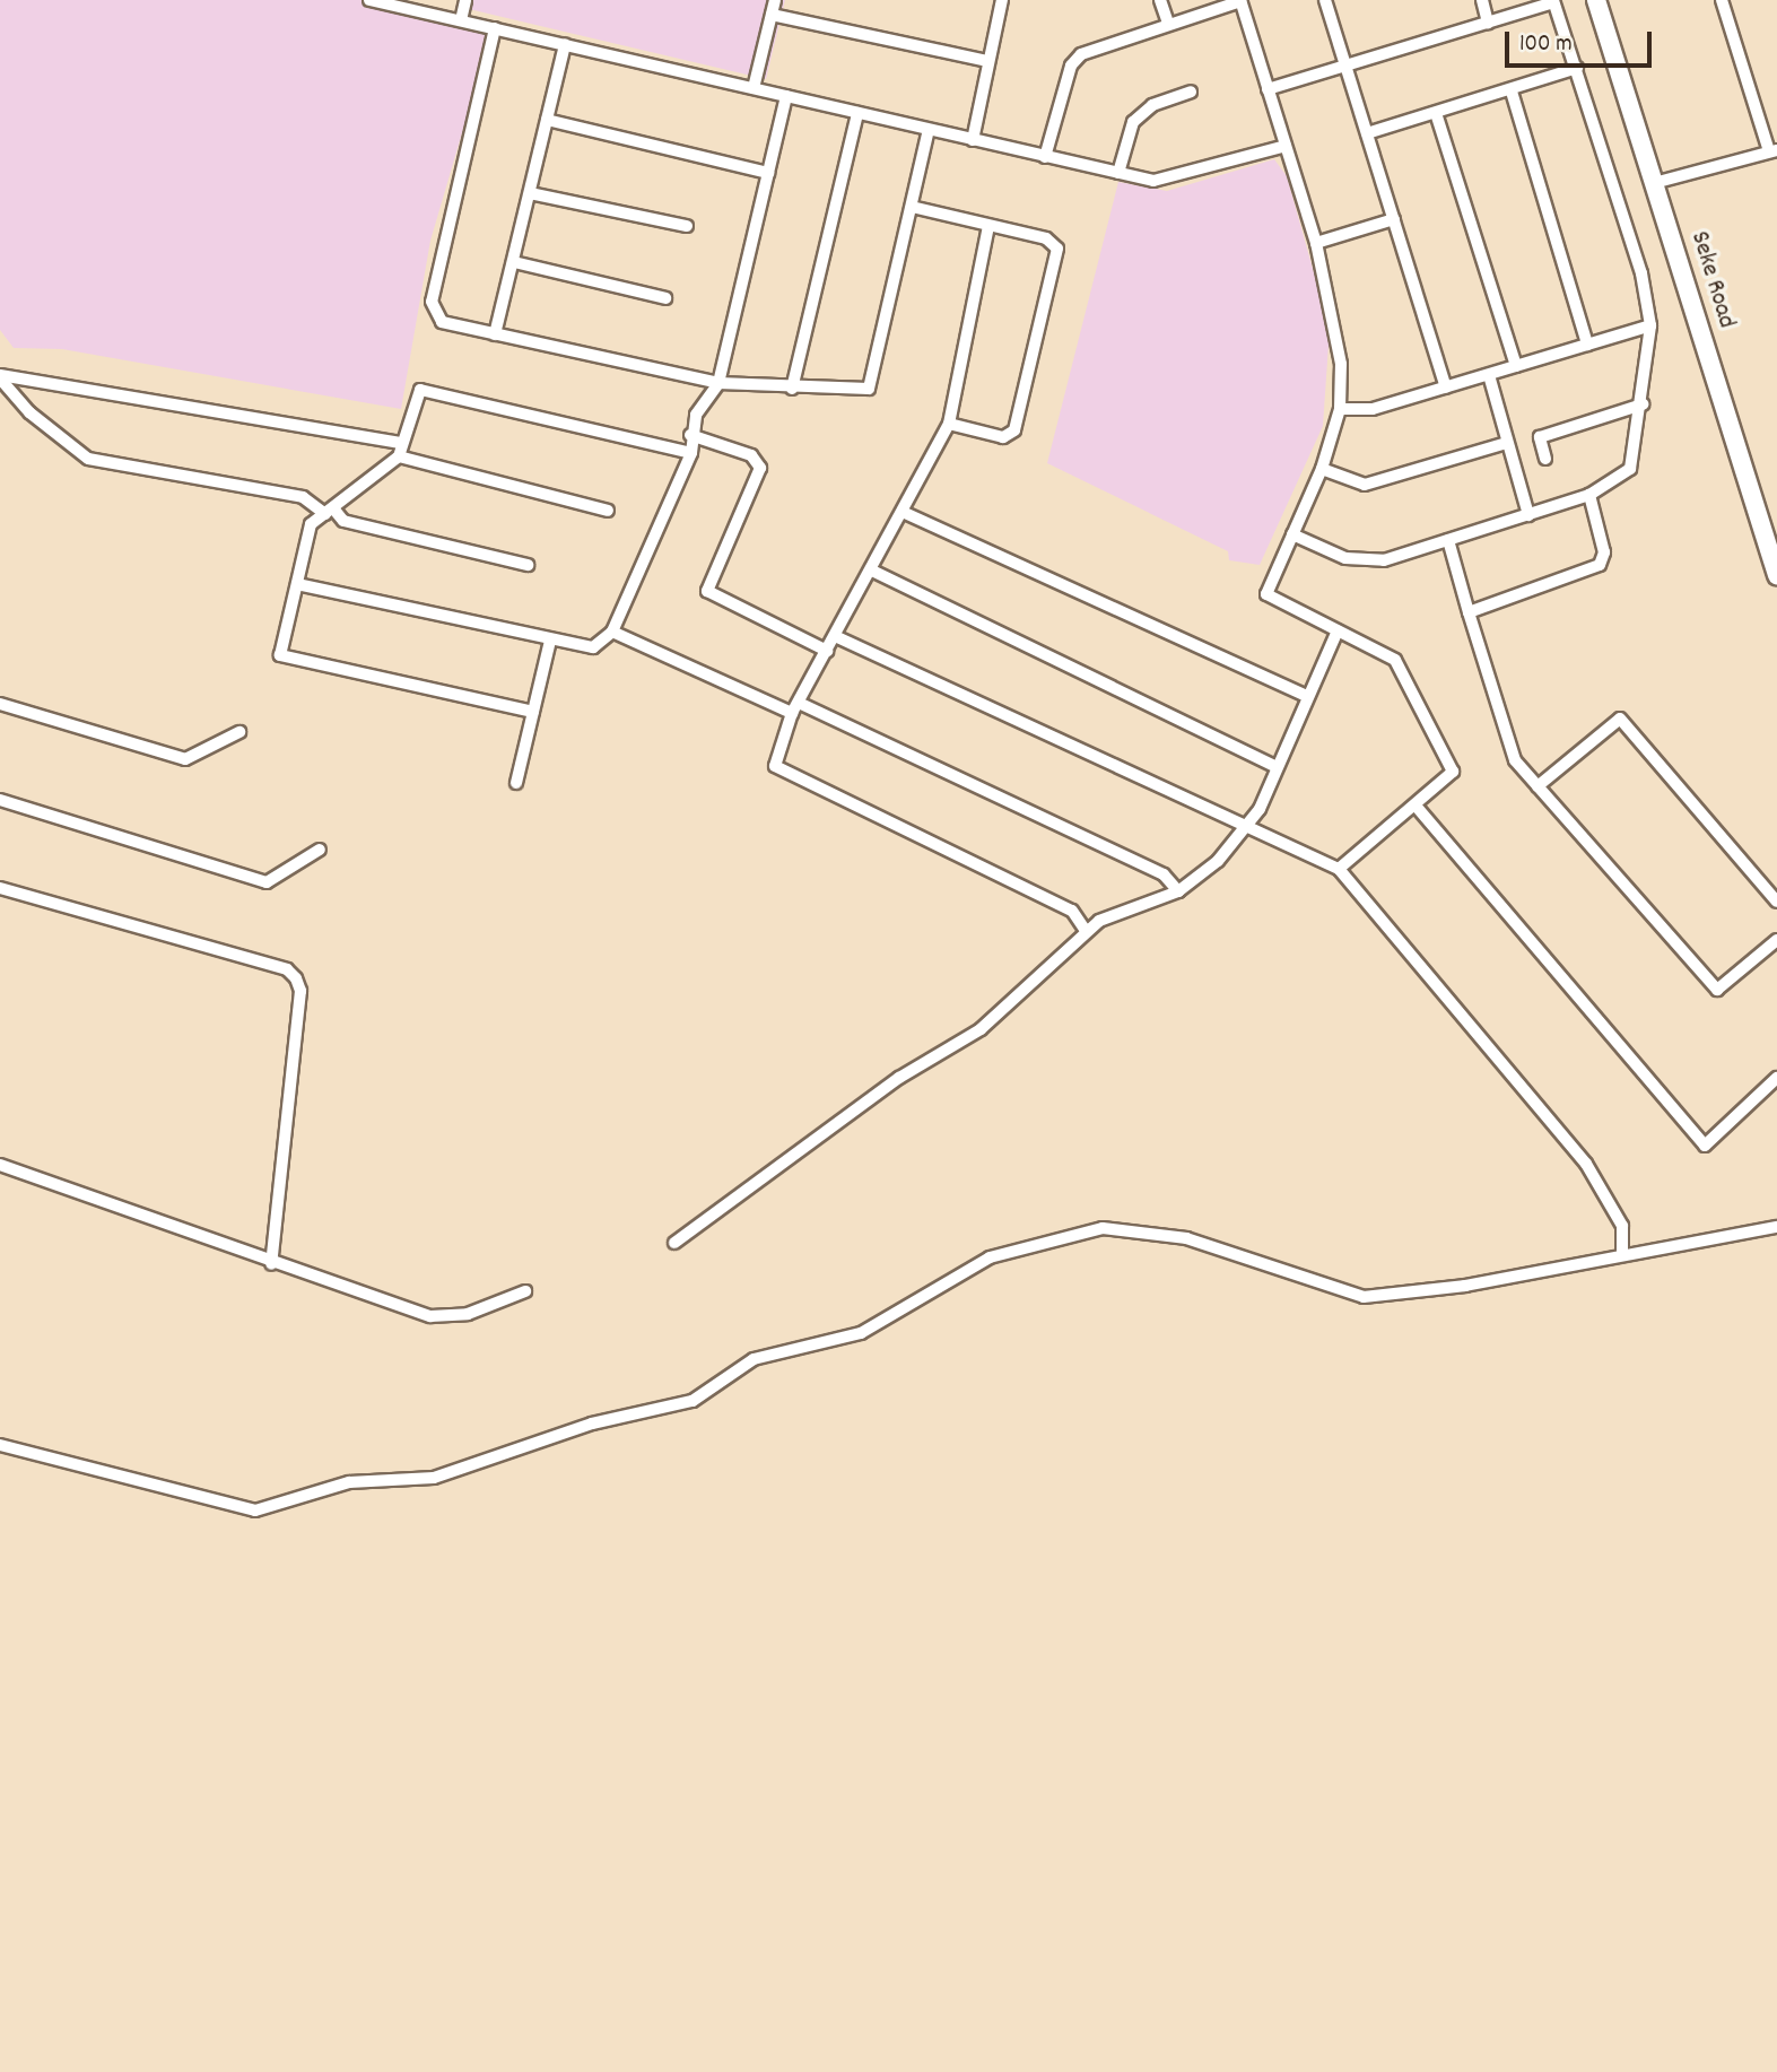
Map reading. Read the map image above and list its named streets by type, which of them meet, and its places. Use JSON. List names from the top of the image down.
{
  "streets": {
    "main road": ["Seke Road"]
  },
  "scale_bar": "100 m"
}
